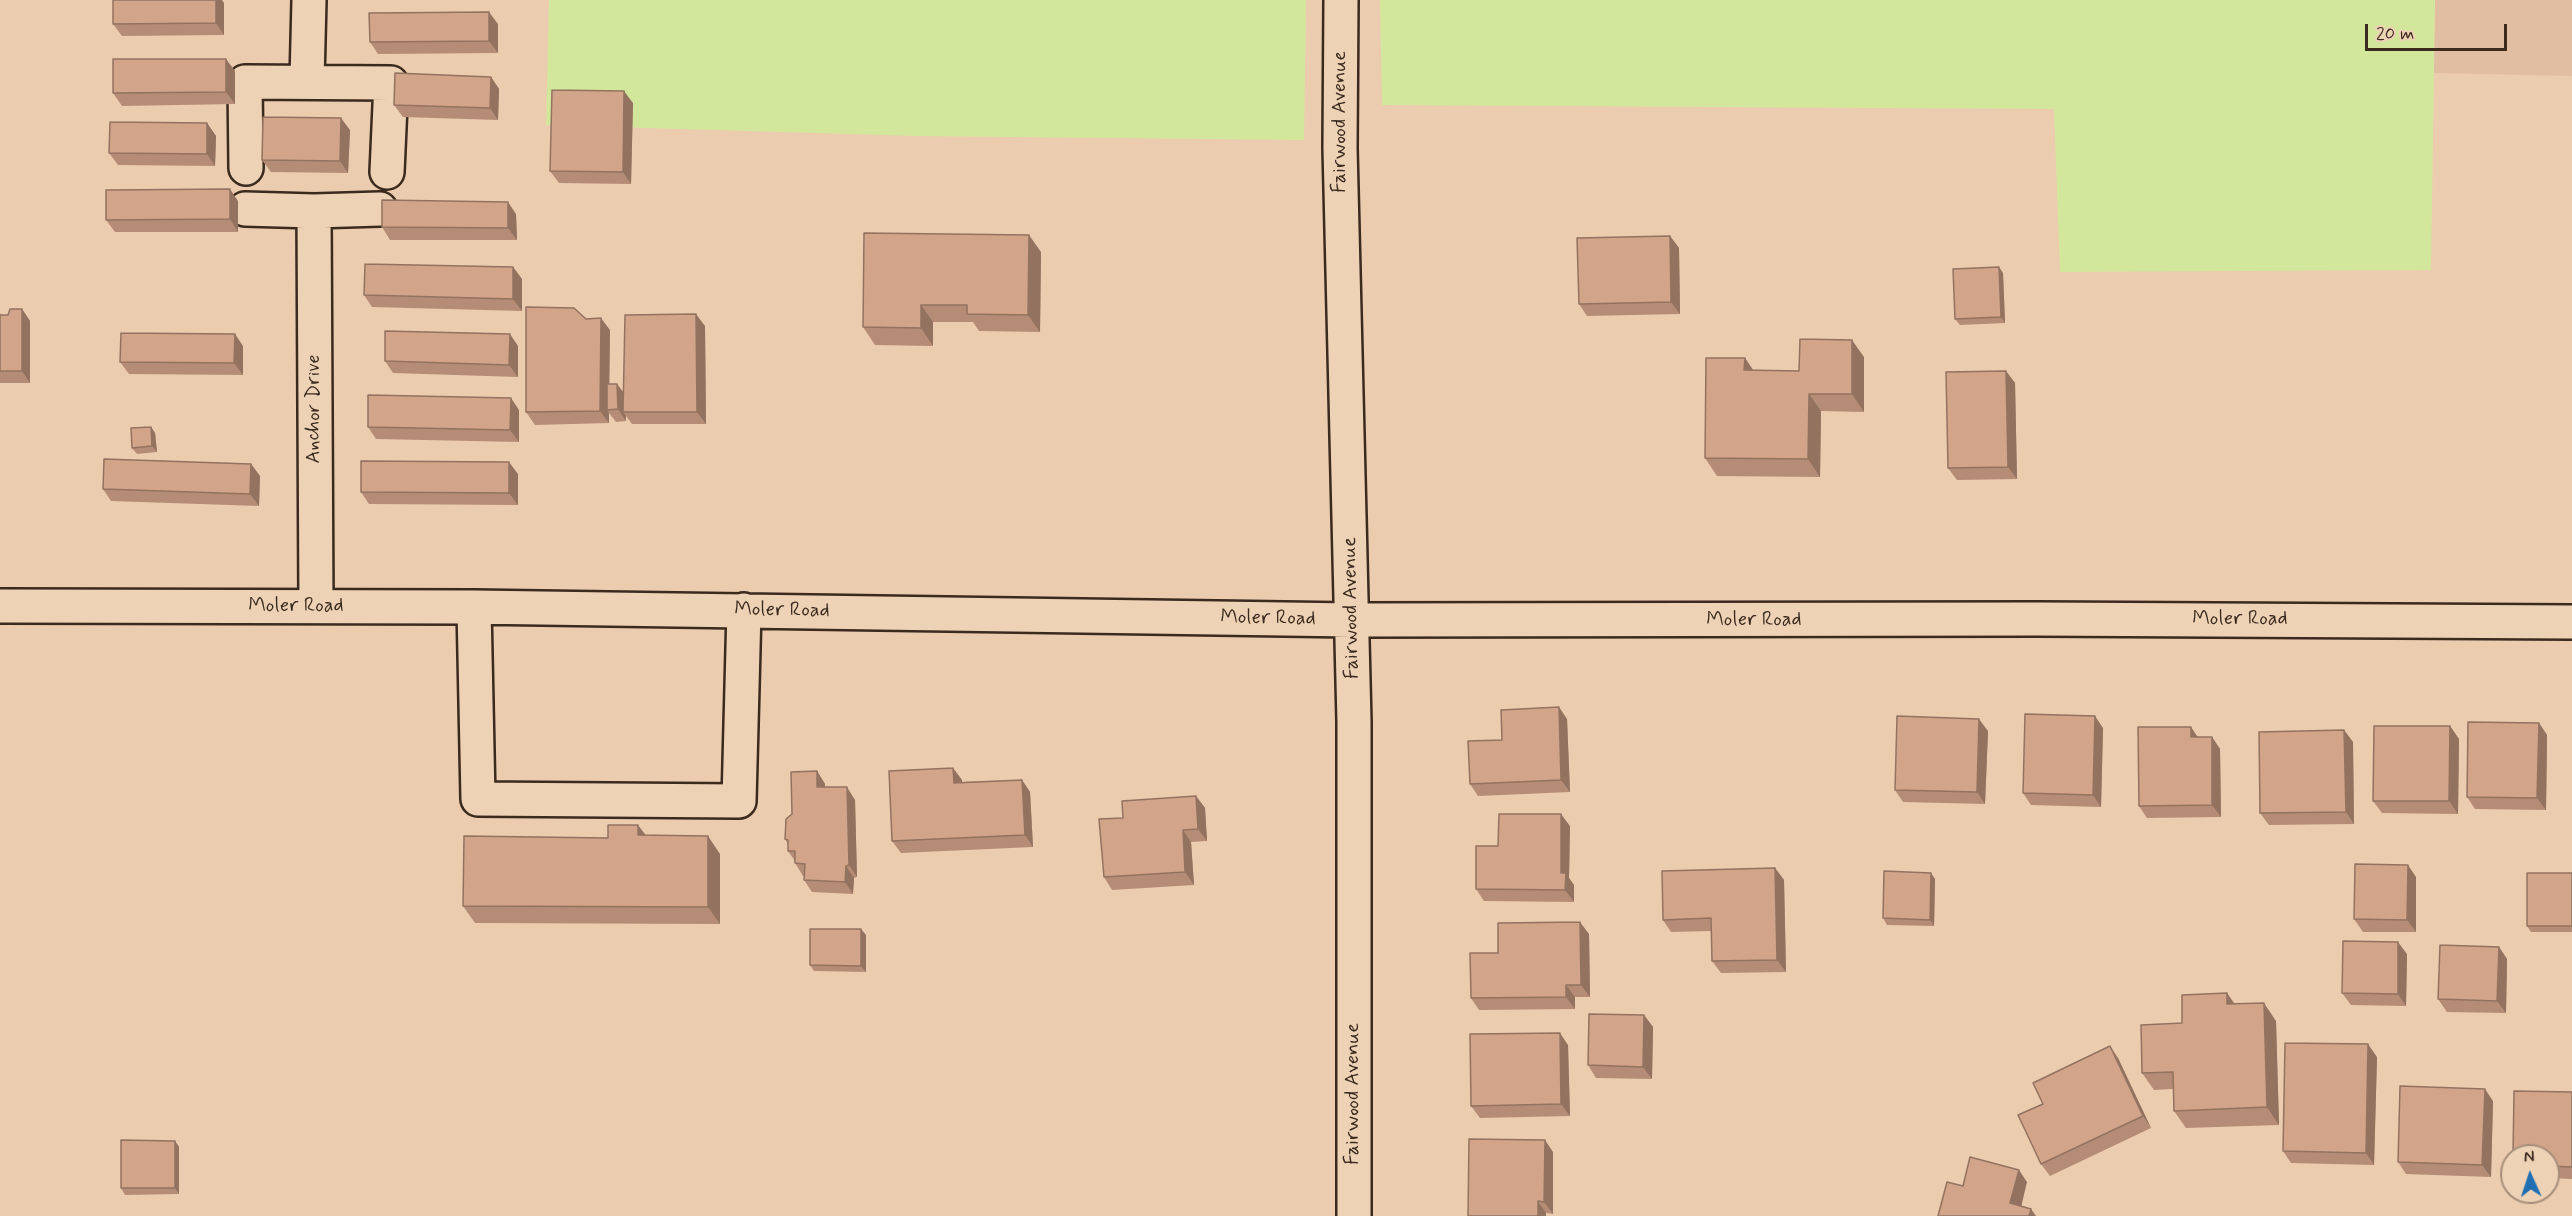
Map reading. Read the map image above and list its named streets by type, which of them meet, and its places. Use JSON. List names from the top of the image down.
{
  "streets": {
    "street": ["Fairwood Avenue", "Anchor Drive", "Moler Road"]
  },
  "crossings": [
    ["Fairwood Avenue", "Moler Road"],
    ["Anchor Drive", "Moler Road"]
  ],
  "scale_bar": "20 m",
  "north": "top"
}
